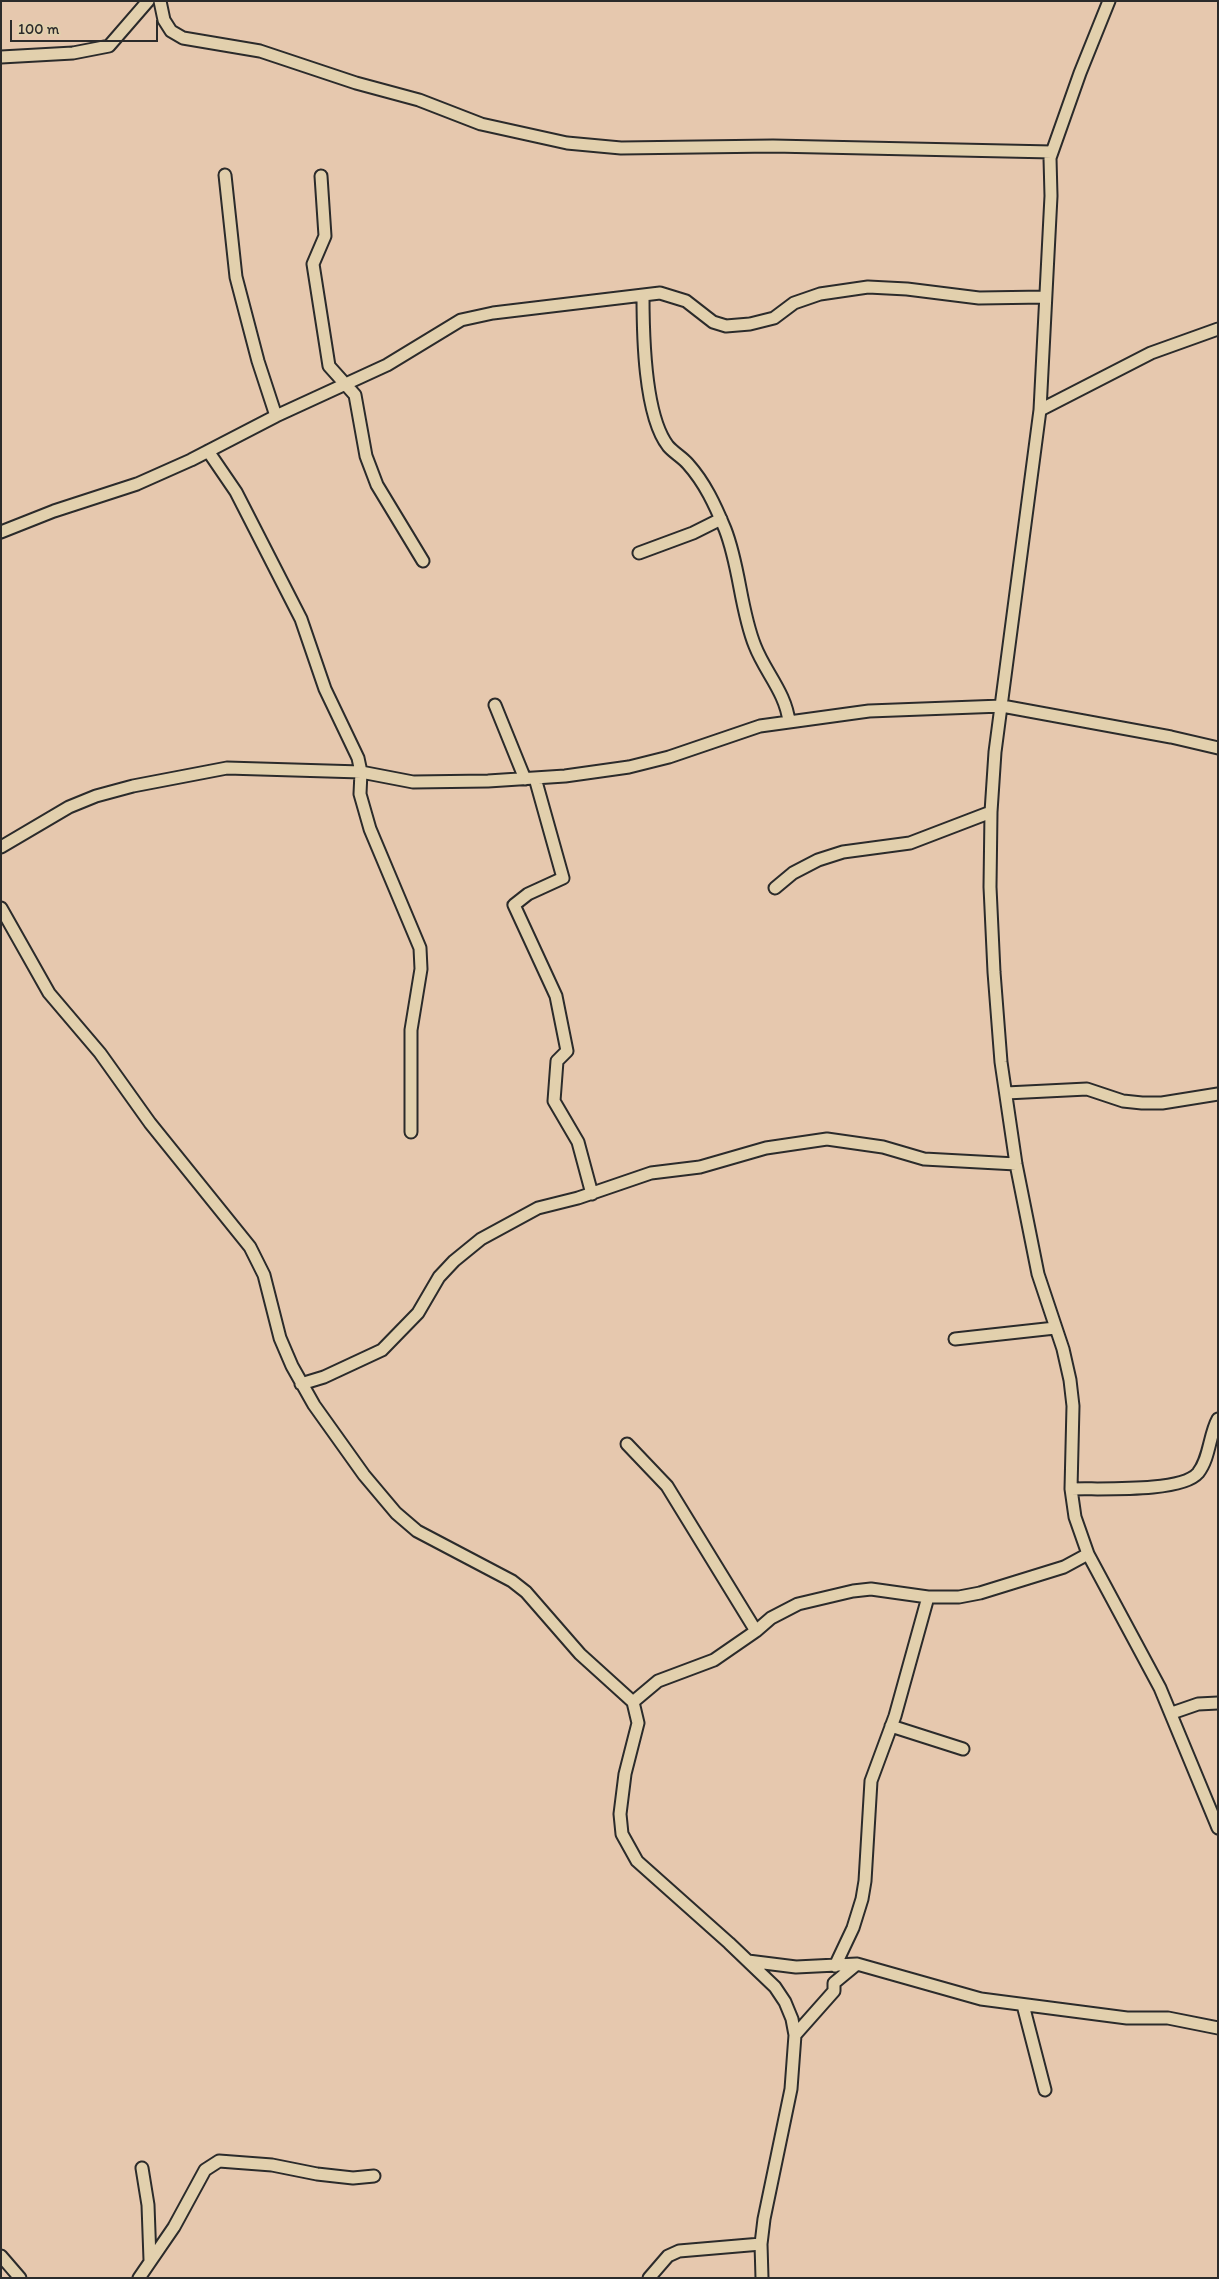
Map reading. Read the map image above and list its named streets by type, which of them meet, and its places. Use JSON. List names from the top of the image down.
{
  "scale_bar": "100 m"
}
